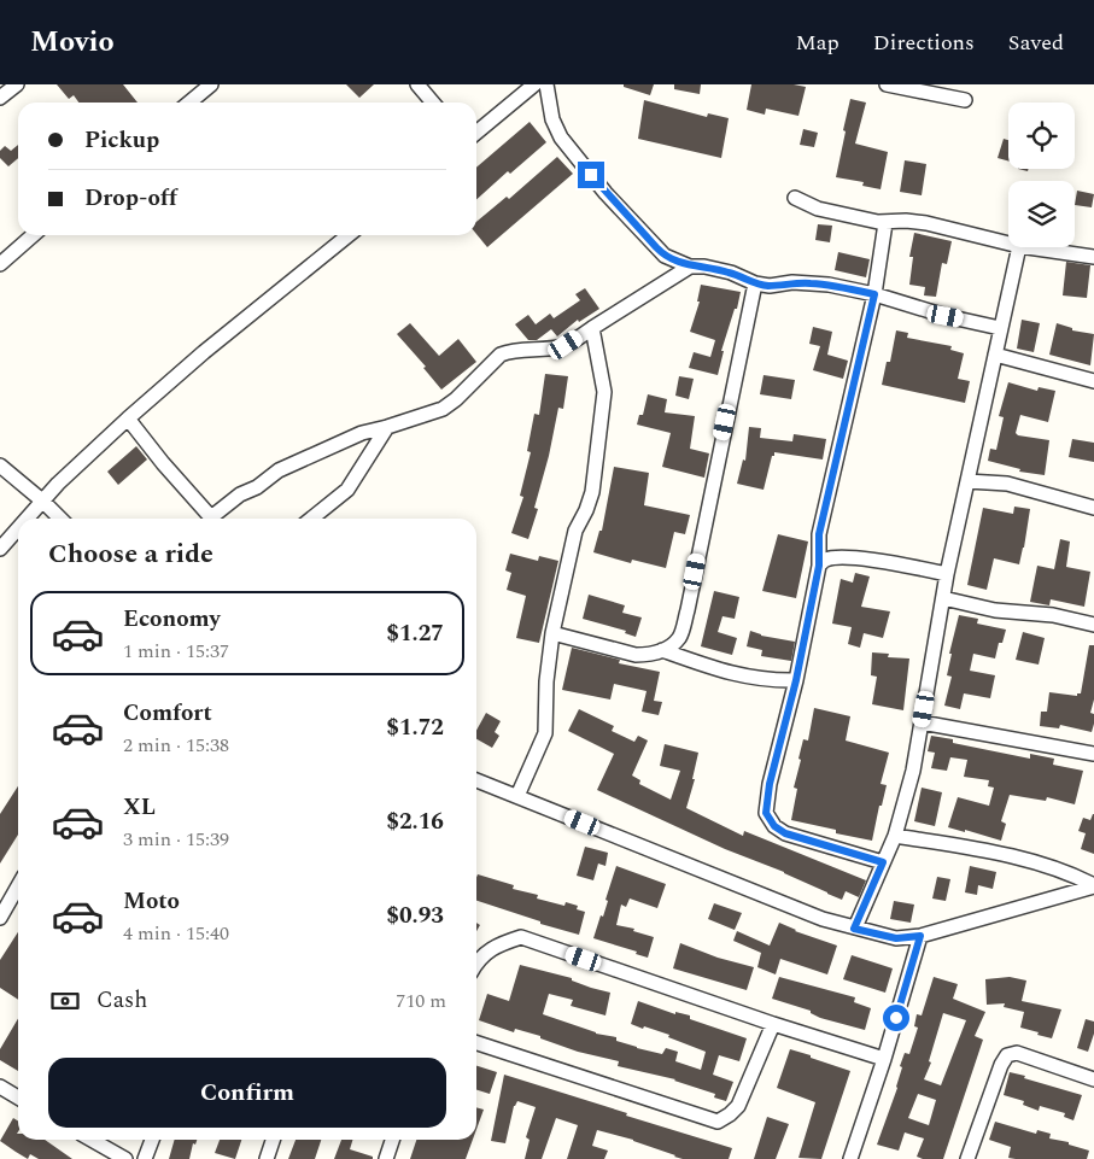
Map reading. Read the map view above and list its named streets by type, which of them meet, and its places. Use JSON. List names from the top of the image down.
{
  "page": {
    "header": "Movio",
    "nav": ["Map", "Directions", "Saved"],
    "banner": ["Pickup", "Drop-off"],
    "heading": "Choose a ride",
    "list": [
      {
        "name": "Economy",
        "note": "1 min · 15:37",
        "value": "$1.27"
      },
      {
        "name": "Comfort",
        "note": "2 min · 15:38",
        "value": "$1.72"
      },
      {
        "name": "XL",
        "note": "3 min · 15:39",
        "value": "$2.16"
      },
      {
        "name": "Moto",
        "note": "4 min · 15:40",
        "value": "$0.93"
      }
    ],
    "pay": ["Cash", "710 m"],
    "buttons": "Confirm"
  }
}
